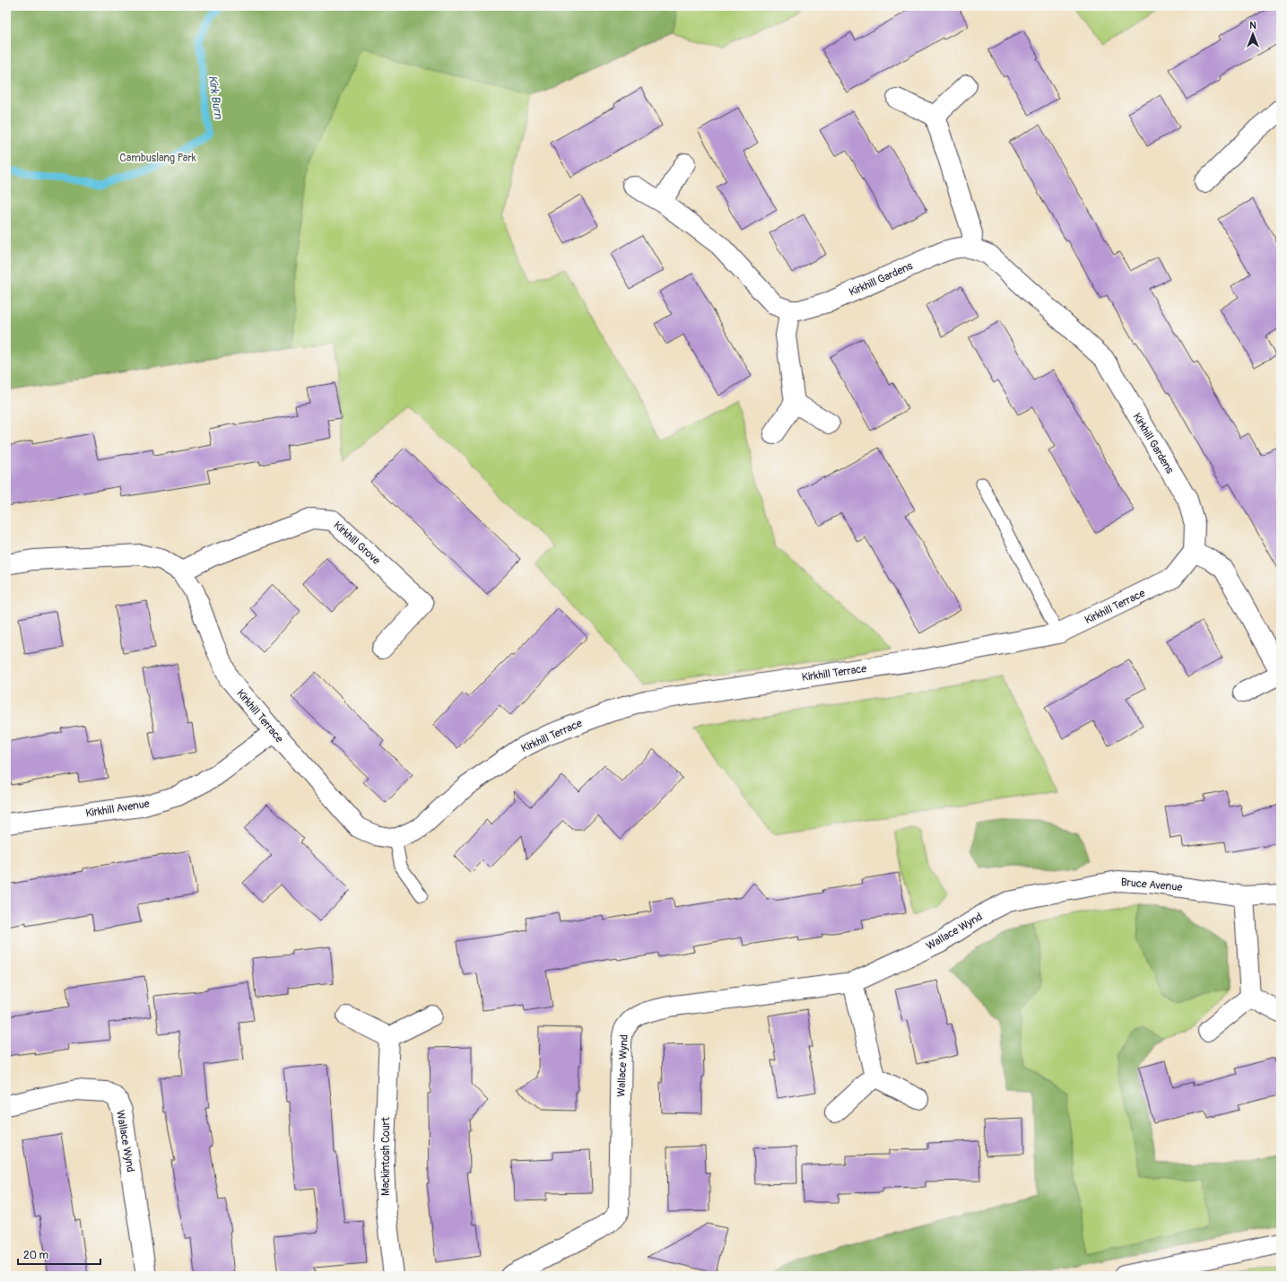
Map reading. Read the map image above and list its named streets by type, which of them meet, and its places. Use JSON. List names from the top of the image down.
{
  "streets": {
    "street": [
      "Kirkhill Gardens",
      "Kirkhill Grove",
      "Kirkhill Terrace",
      "Kirkhill Avenue",
      "Bruce Avenue",
      "Wallace Wynd",
      "Mackintosh Court"
    ]
  },
  "crossings": [
    ["Kirkhill Gardens", "Kirkhill Terrace"],
    ["Kirkhill Grove", "Kirkhill Terrace"],
    ["Kirkhill Terrace", "Kirkhill Avenue"],
    ["Bruce Avenue", "Wallace Wynd"]
  ],
  "water": ["Kirk Burn"],
  "parks": ["Cambuslang Park"],
  "scale_bar": "20 m",
  "north": "top"
}
